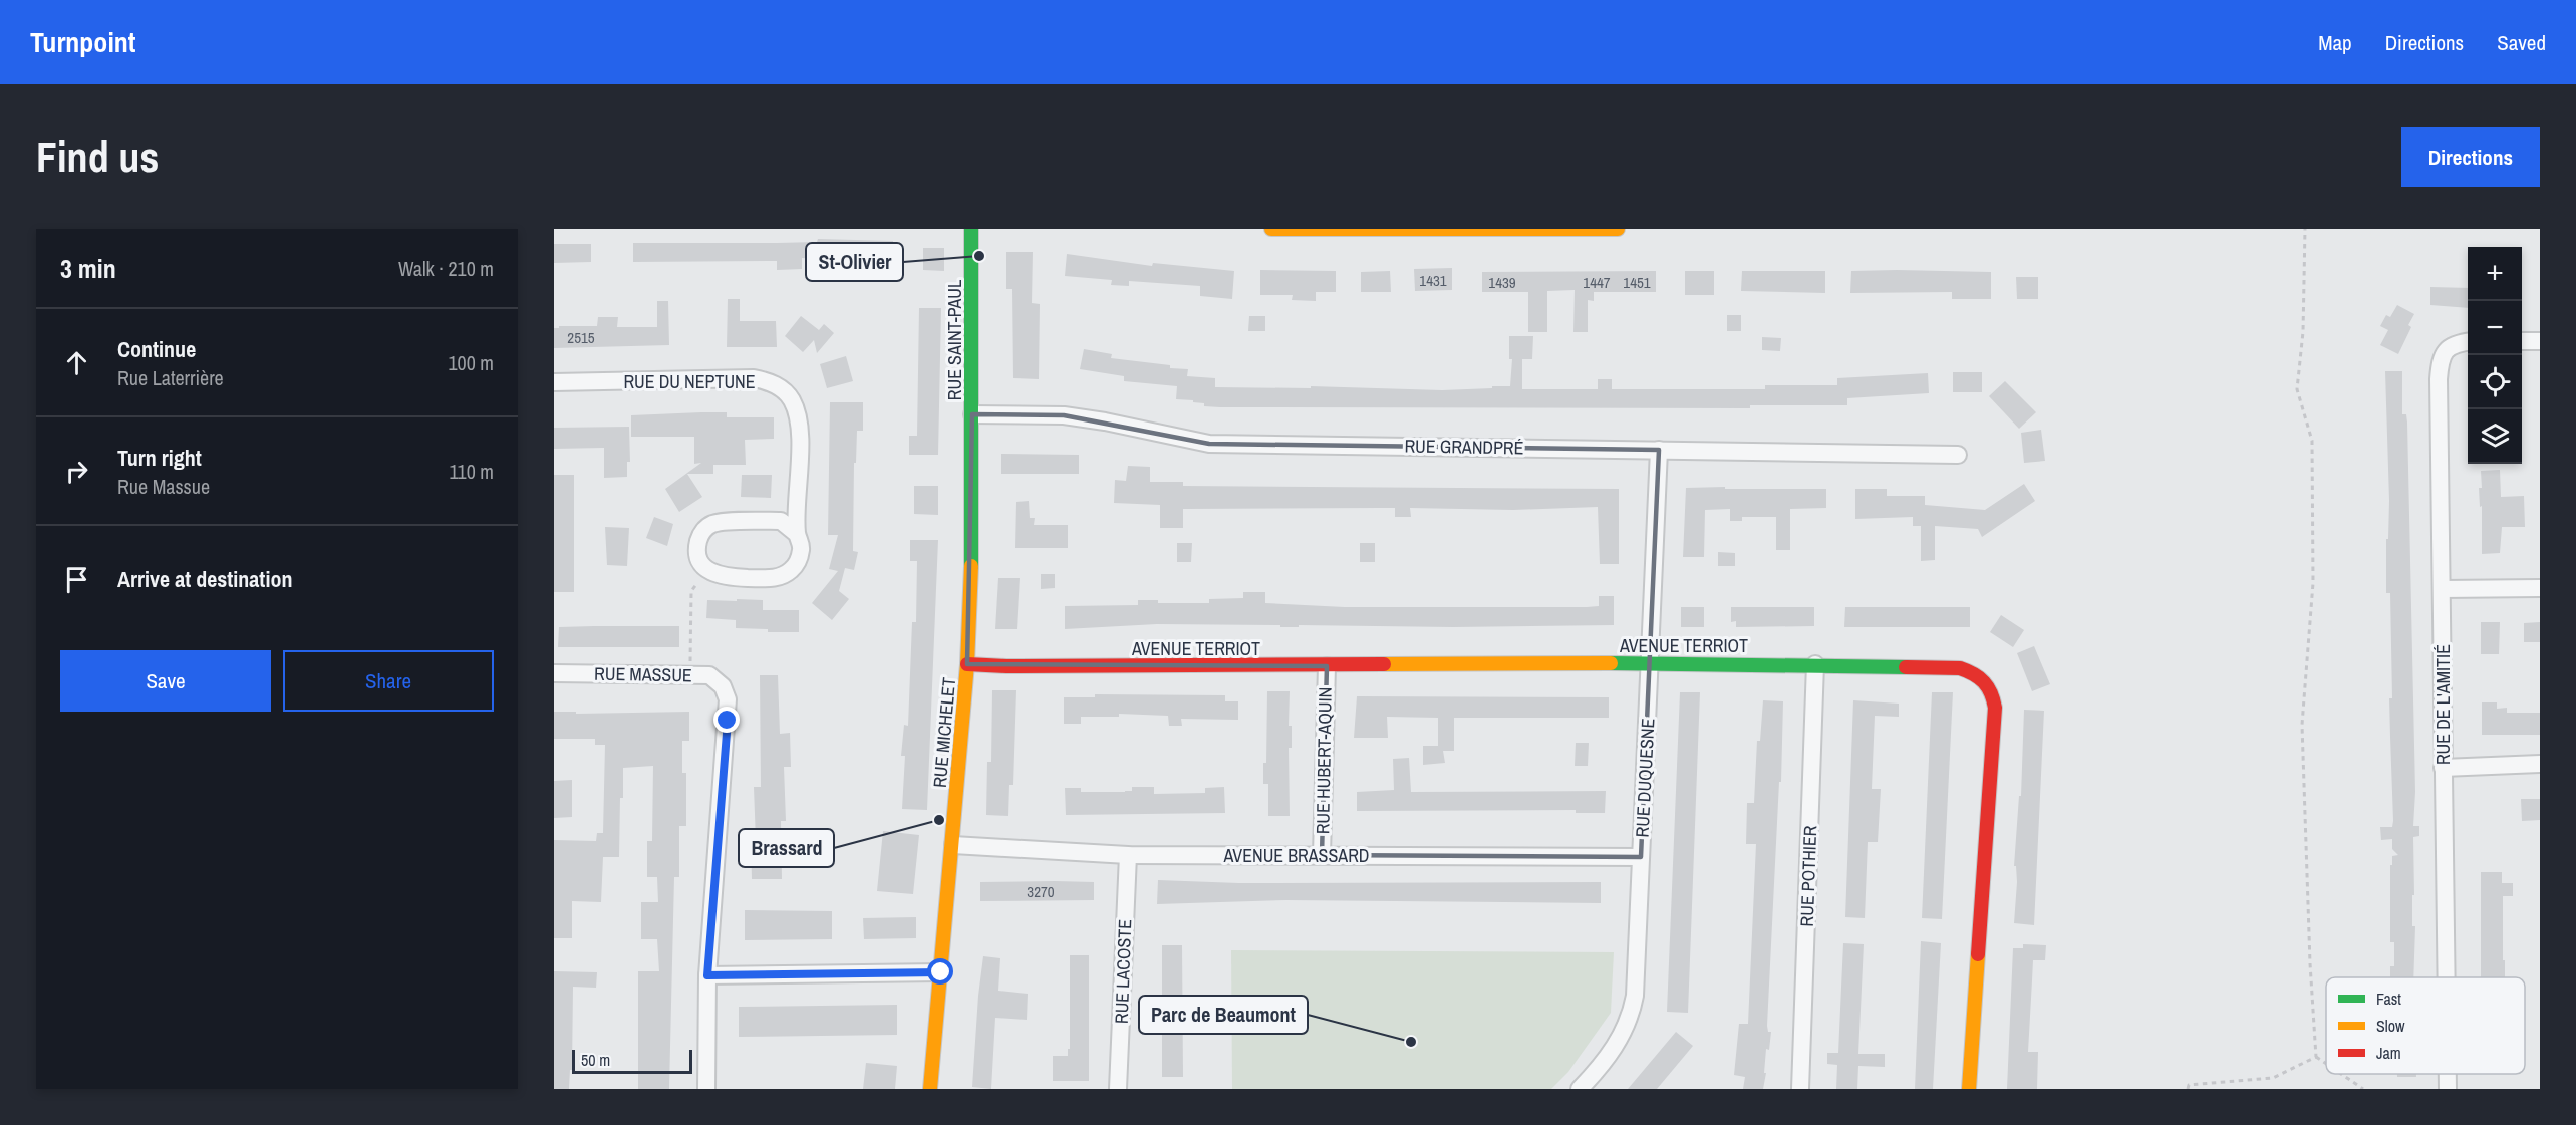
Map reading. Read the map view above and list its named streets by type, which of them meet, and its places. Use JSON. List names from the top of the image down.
{
  "streets": {
    "street": [
      "RUE SAINT-PAUL",
      "RUE DU NEPTUNE",
      "RUE GRANDPRÉ",
      "AVENUE TERRIOT",
      "RUE MASSUE",
      "RUE DE L'AMITIÉ",
      "RUE MICHELET",
      "RUE HUBERT-AQUIN",
      "RUE DUQUESNE",
      "AVENUE BRASSARD",
      "RUE POTHIER",
      "RUE LACOSTE"
    ]
  },
  "crossings": [
    ["RUE SAINT-PAUL", "RUE GRANDPRÉ"],
    ["RUE SAINT-PAUL", "RUE MICHELET"],
    ["RUE GRANDPRÉ", "RUE MICHELET"],
    ["RUE GRANDPRÉ", "RUE DUQUESNE"],
    ["AVENUE TERRIOT", "RUE MICHELET"],
    ["AVENUE TERRIOT", "RUE HUBERT-AQUIN"],
    ["AVENUE TERRIOT", "RUE DUQUESNE"],
    ["AVENUE TERRIOT", "RUE POTHIER"],
    ["RUE MICHELET", "AVENUE BRASSARD"],
    ["RUE HUBERT-AQUIN", "AVENUE BRASSARD"],
    ["RUE DUQUESNE", "AVENUE BRASSARD"],
    ["AVENUE BRASSARD", "RUE LACOSTE"]
  ],
  "places": ["St-Olivier", "Brassard", "Parc de Beaumont"],
  "house_numbers": [
    "1431",
    "1439",
    "1447",
    "1451",
    "2515",
    "3270"
  ],
  "legend": ["Fast", "Slow", "Jam"],
  "scale_bar": "50 m",
  "page": {
    "header": "Turnpoint",
    "nav": ["Map", "Directions", "Saved"],
    "buttons": [
      "Directions",
      ["Save", "Share"]
    ],
    "title": "Find us",
    "heading": ["3 min", "Walk · 210 m"],
    "map_buttons": ["+", "−"],
    "list": [
      ["Continue", "Rue Laterrière", "100 m"],
      ["Turn right", "Rue Massue", "110 m"],
      "Arrive at destination"
    ],
    "scale": "50 m"
  }
}
